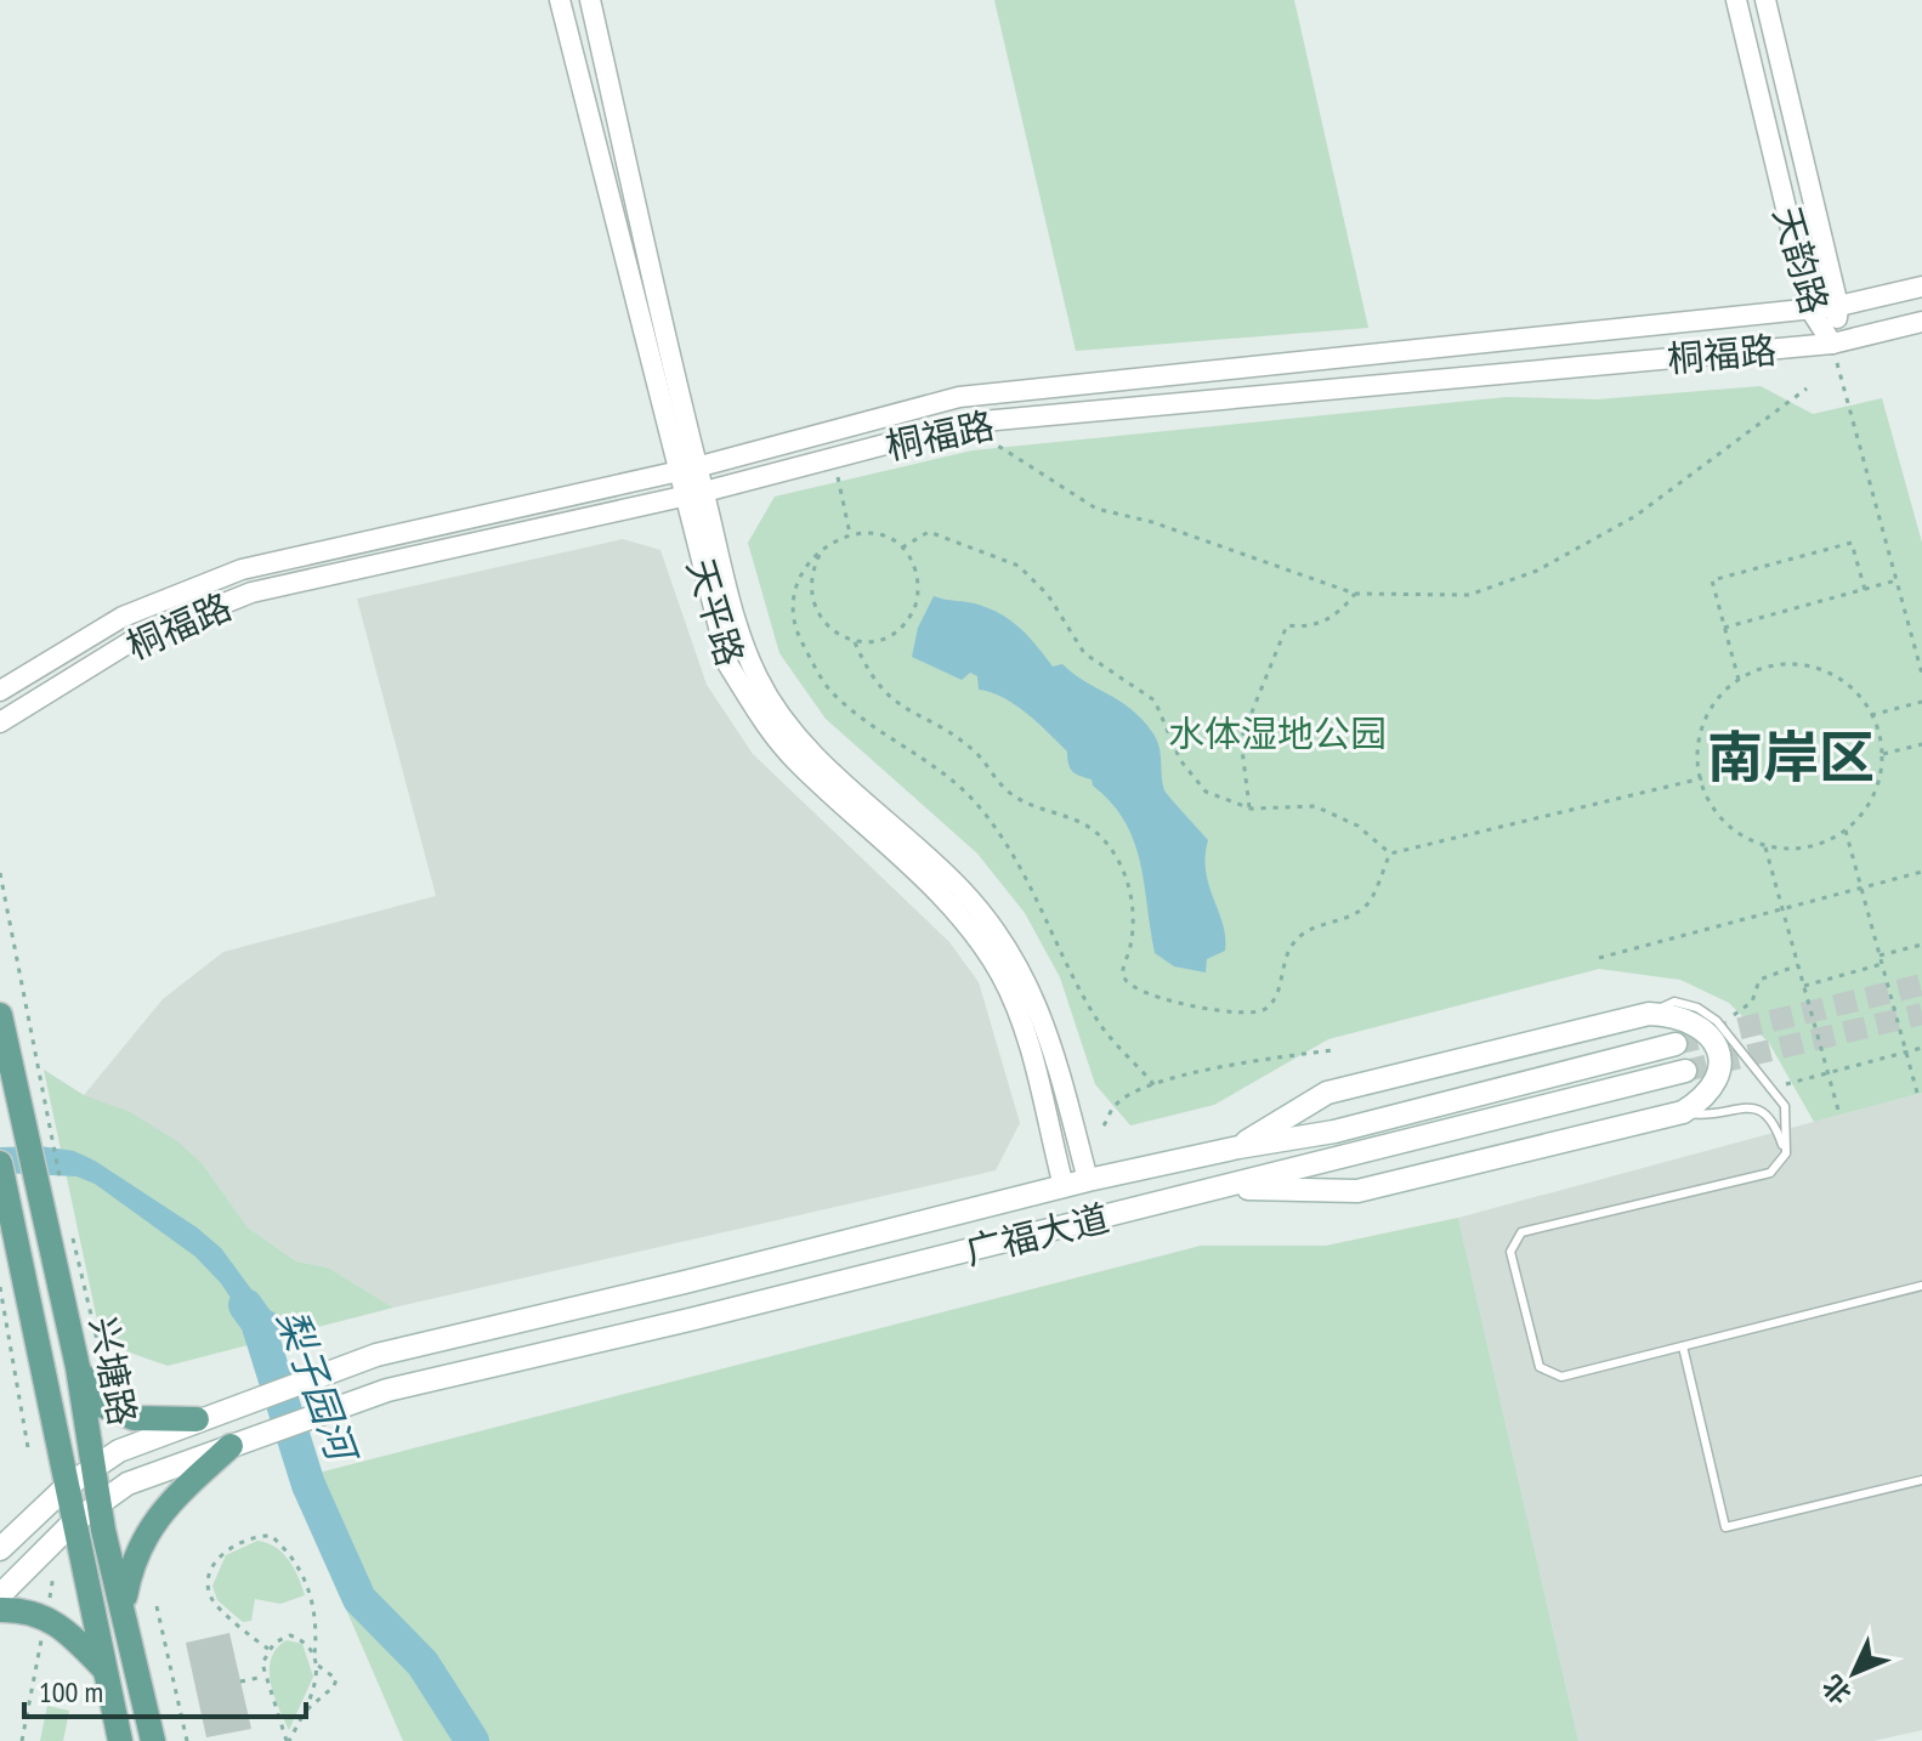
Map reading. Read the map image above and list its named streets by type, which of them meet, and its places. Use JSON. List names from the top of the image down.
{
  "streets": {
    "main road": ["广福大道", "兴塘路"],
    "street": ["天韵路", "桐福路", "天平路"]
  },
  "crossings": [
    ["天韵路", "桐福路"],
    ["桐福路", "天平路"],
    ["天平路", "广福大道"]
  ],
  "districts": ["南岸区"],
  "water": ["梨子园河"],
  "parks": ["水体湿地公园"],
  "scale_bar": "100 m",
  "north": "bottom left"
}
